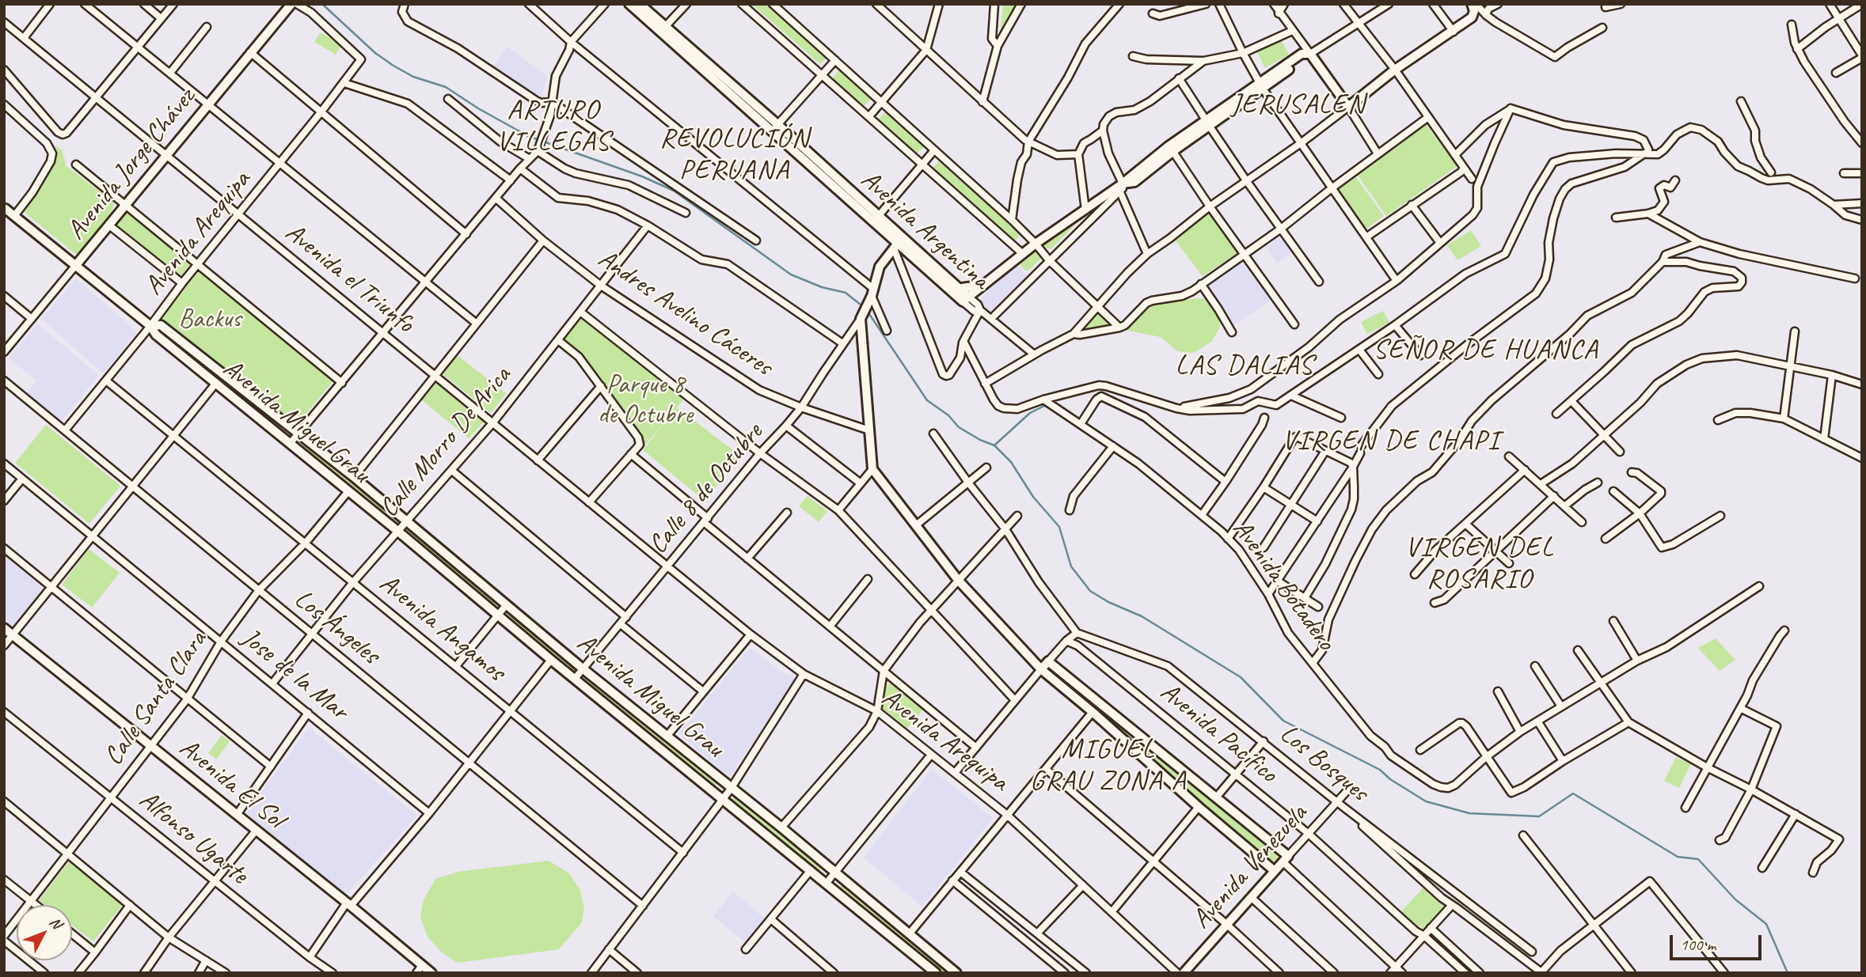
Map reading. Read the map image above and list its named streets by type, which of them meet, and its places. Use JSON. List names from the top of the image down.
{
  "streets": {
    "street": [
      "Avenida Jorge Chávez",
      "Avenida Argentina",
      "Avenida Arequipa",
      "Avenida el Triunfo",
      "Andres Avelino Cáceres",
      "Avenida Miguel Grau",
      "Calle Morro De Arica",
      "Calle 8 de Octubre",
      "Avenida Botadero",
      "Los Ángeles",
      "Avenida Angamos",
      "Jose de la Mar",
      "Calle Santa Clara",
      "Avenida Pacífico",
      "Los Bosques",
      "Avenida El Sol",
      "Alfonso Ugarte",
      "Avenida Venezuela"
    ]
  },
  "crossings": [
    ["Avenida Jorge Chávez", "Avenida el Triunfo"],
    ["Avenida Arequipa", "Avenida el Triunfo"],
    ["Avenida Arequipa", "Avenida Miguel Grau"],
    ["Avenida Arequipa", "Calle 8 de Octubre"],
    ["Avenida Arequipa", "Los Ángeles"],
    ["Avenida Arequipa", "Avenida Angamos"],
    ["Avenida el Triunfo", "Calle Morro De Arica"],
    ["Avenida el Triunfo", "Calle 8 de Octubre"],
    ["Andres Avelino Cáceres", "Calle Morro De Arica"],
    ["Andres Avelino Cáceres", "Calle 8 de Octubre"],
    ["Avenida Miguel Grau", "Calle Morro De Arica"],
    ["Avenida Miguel Grau", "Calle 8 de Octubre"],
    ["Avenida Miguel Grau", "Calle Santa Clara"],
    ["Calle Morro De Arica", "Los Ángeles"],
    ["Calle Morro De Arica", "Avenida Angamos"],
    ["Calle Morro De Arica", "Jose de la Mar"],
    ["Los Ángeles", "Calle Santa Clara"],
    ["Avenida Angamos", "Calle Santa Clara"],
    ["Jose de la Mar", "Calle Santa Clara"],
    ["Calle Santa Clara", "Avenida El Sol"],
    ["Calle Santa Clara", "Alfonso Ugarte"],
    ["Avenida Pacífico", "Avenida Venezuela"],
    ["Los Bosques", "Avenida Venezuela"]
  ],
  "districts": [
    "JERUSALEN",
    "ARTURO VILLEGAS",
    "REVOLUCIÓN PERUANA",
    "SEÑOR DE HUANCA",
    "LAS DALIAS",
    "VIRGEN DE CHAPI",
    "VIRGEN DEL ROSARIO",
    "MIGUEL GRAU ZONA A"
  ],
  "parks": ["Backus", "Parque 8 de Octubre"],
  "scale_bar": "100 m",
  "north": "top right"
}
